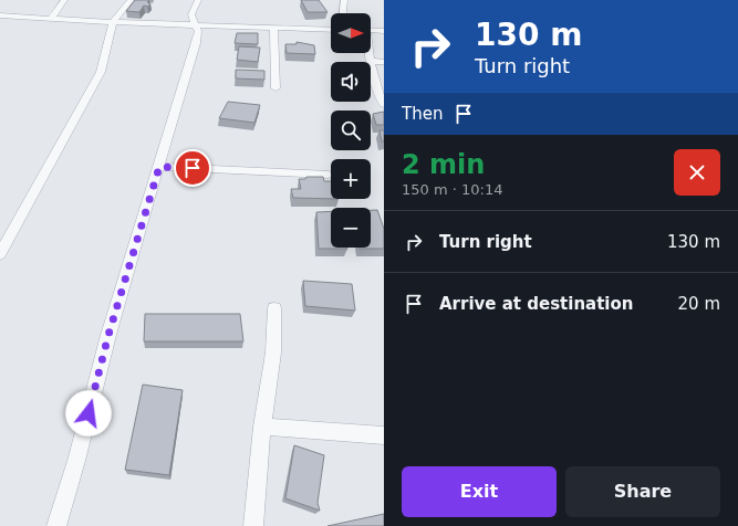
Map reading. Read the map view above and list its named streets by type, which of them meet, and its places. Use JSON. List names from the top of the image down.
{
  "north": "right",
  "page": {
    "turn": ["130 m", "Turn right"],
    "map_buttons": ["+", "−"],
    "then": "Then",
    "heading": ["2 min", "150 m · 10:14"],
    "list": [
      {
        "name": "Turn right",
        "value": "130 m"
      },
      {
        "name": "Arrive at destination",
        "value": "20 m"
      }
    ],
    "buttons": ["Exit", "Share"]
  }
}
